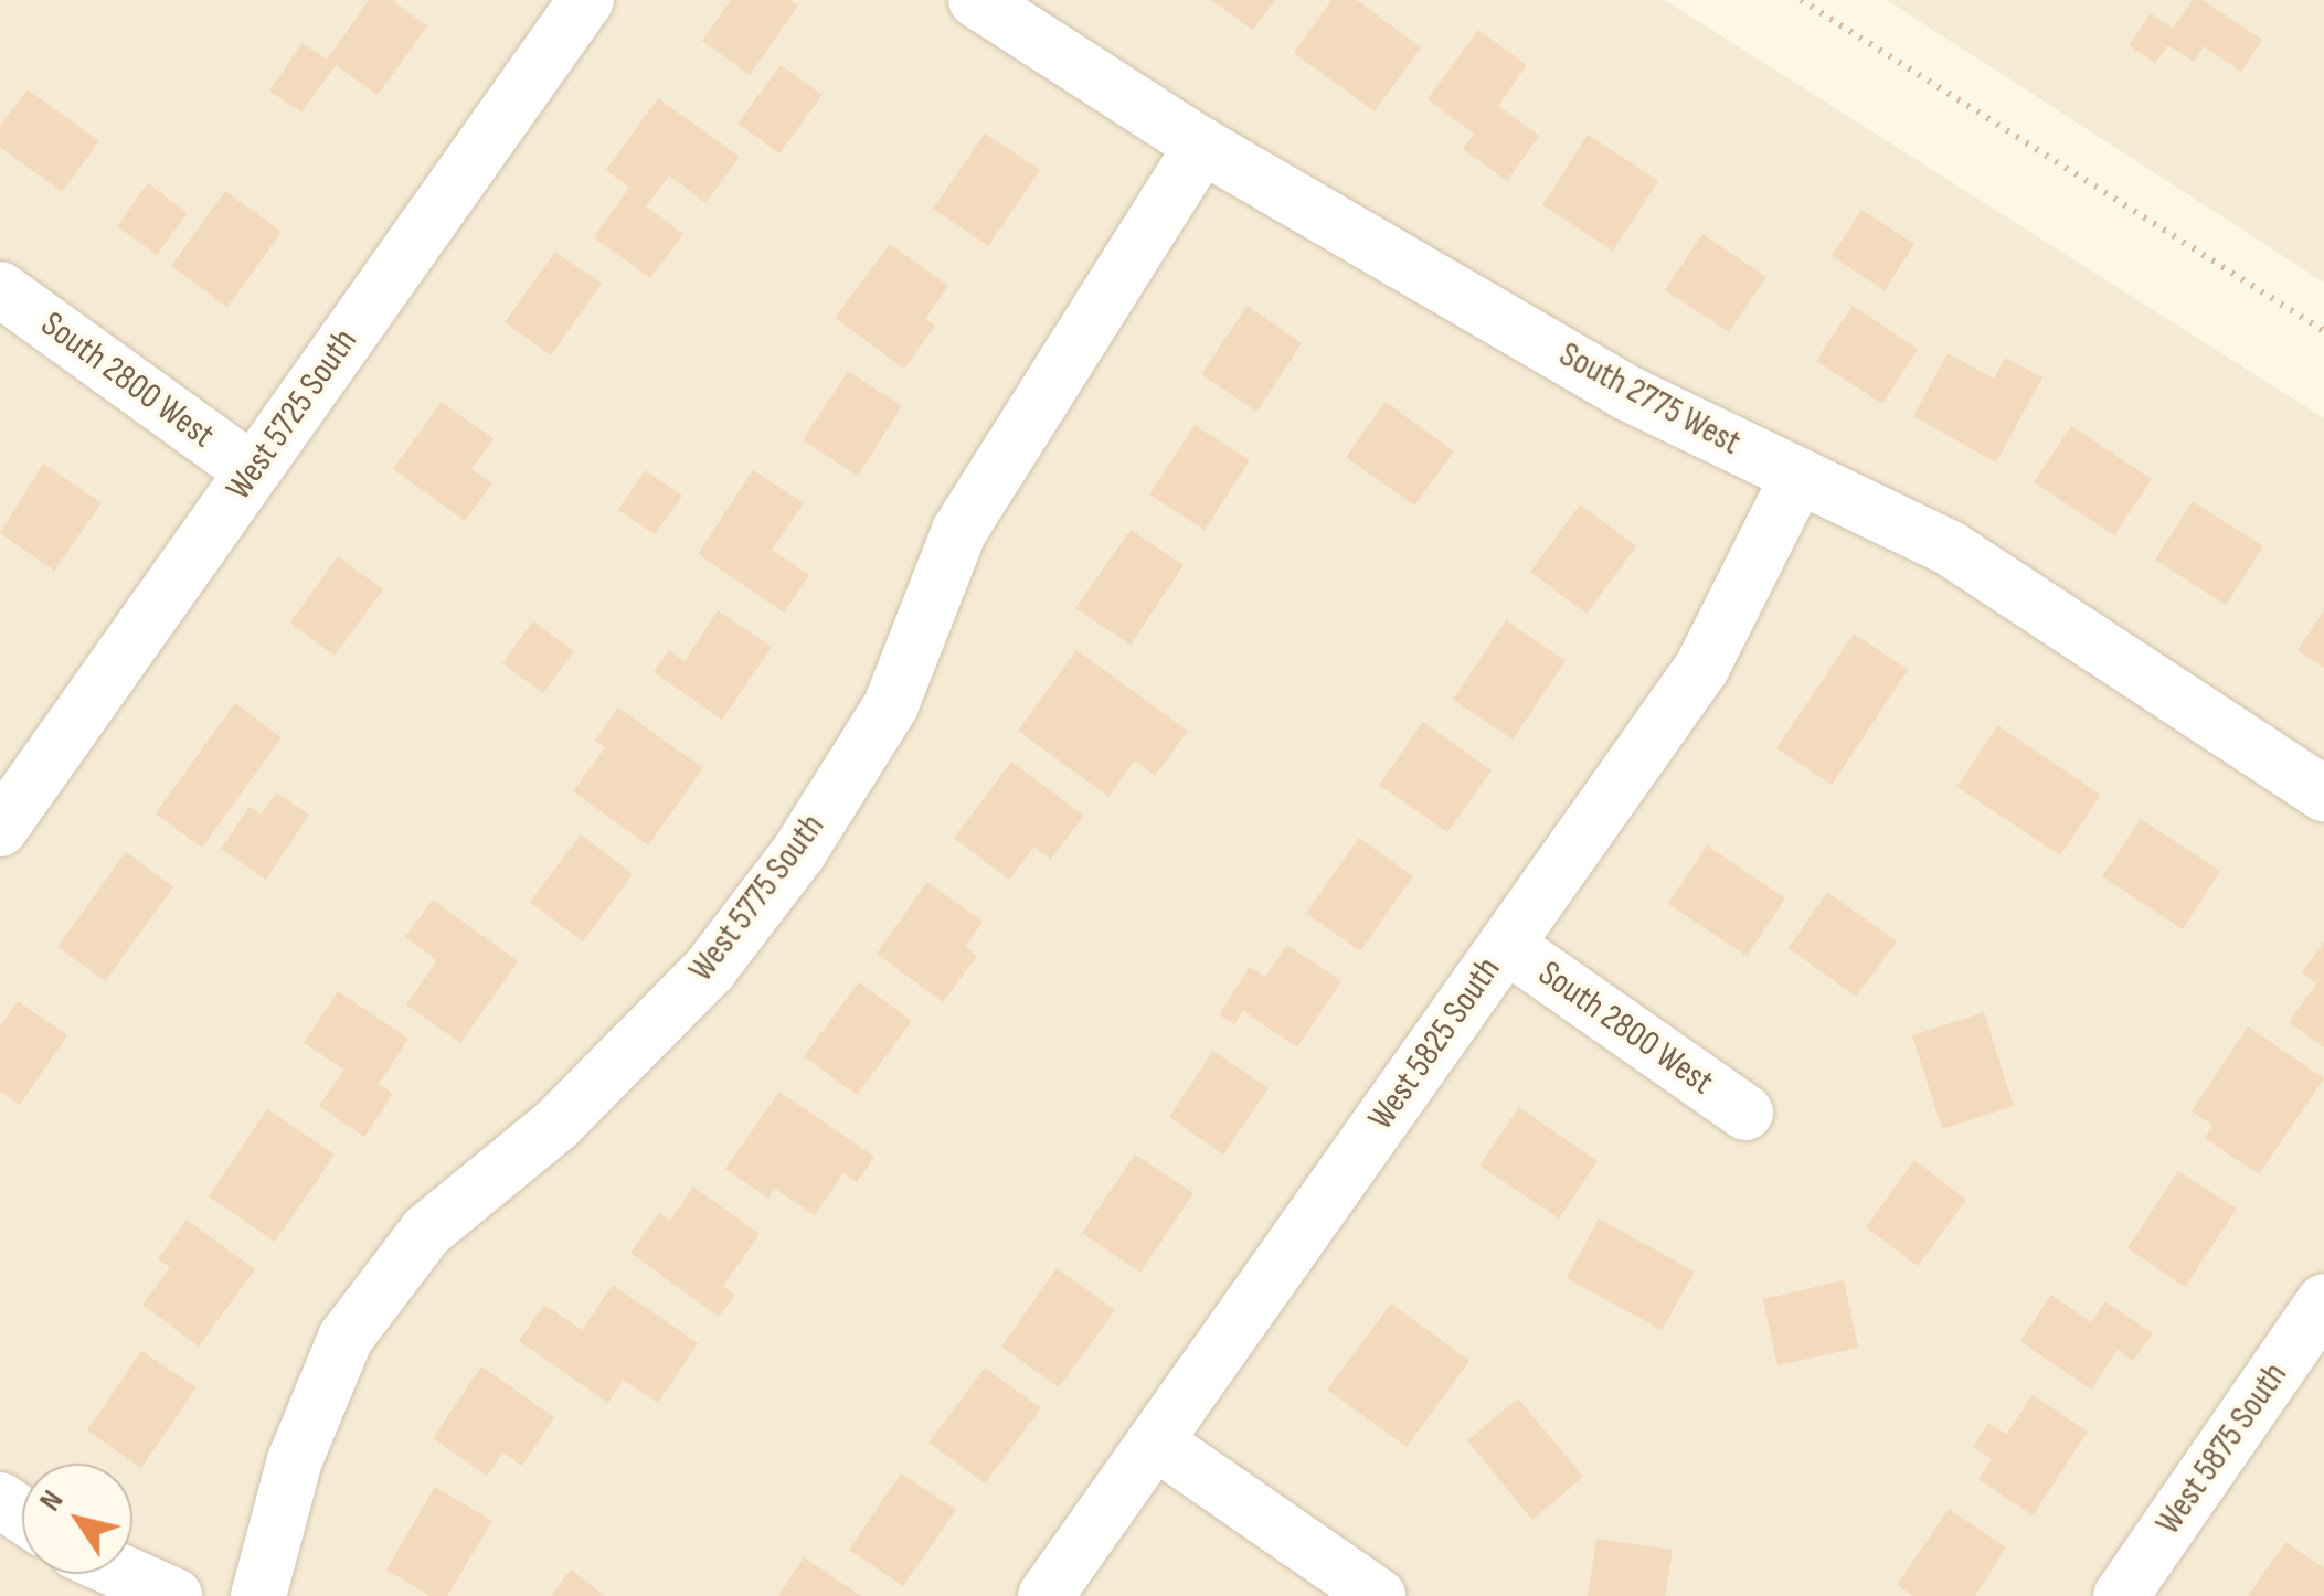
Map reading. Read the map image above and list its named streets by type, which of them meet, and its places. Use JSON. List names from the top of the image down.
{
  "streets": {
    "street": [
      "South 2800 West",
      "South 2775 West",
      "West 5725 South",
      "West 5775 South",
      "West 5825 South",
      "West 5875 South"
    ]
  },
  "crossings": [
    ["South 2800 West", "West 5725 South"],
    ["South 2800 West", "West 5825 South"],
    ["South 2775 West", "West 5775 South"],
    ["South 2775 West", "West 5825 South"]
  ],
  "north": "top left"
}
